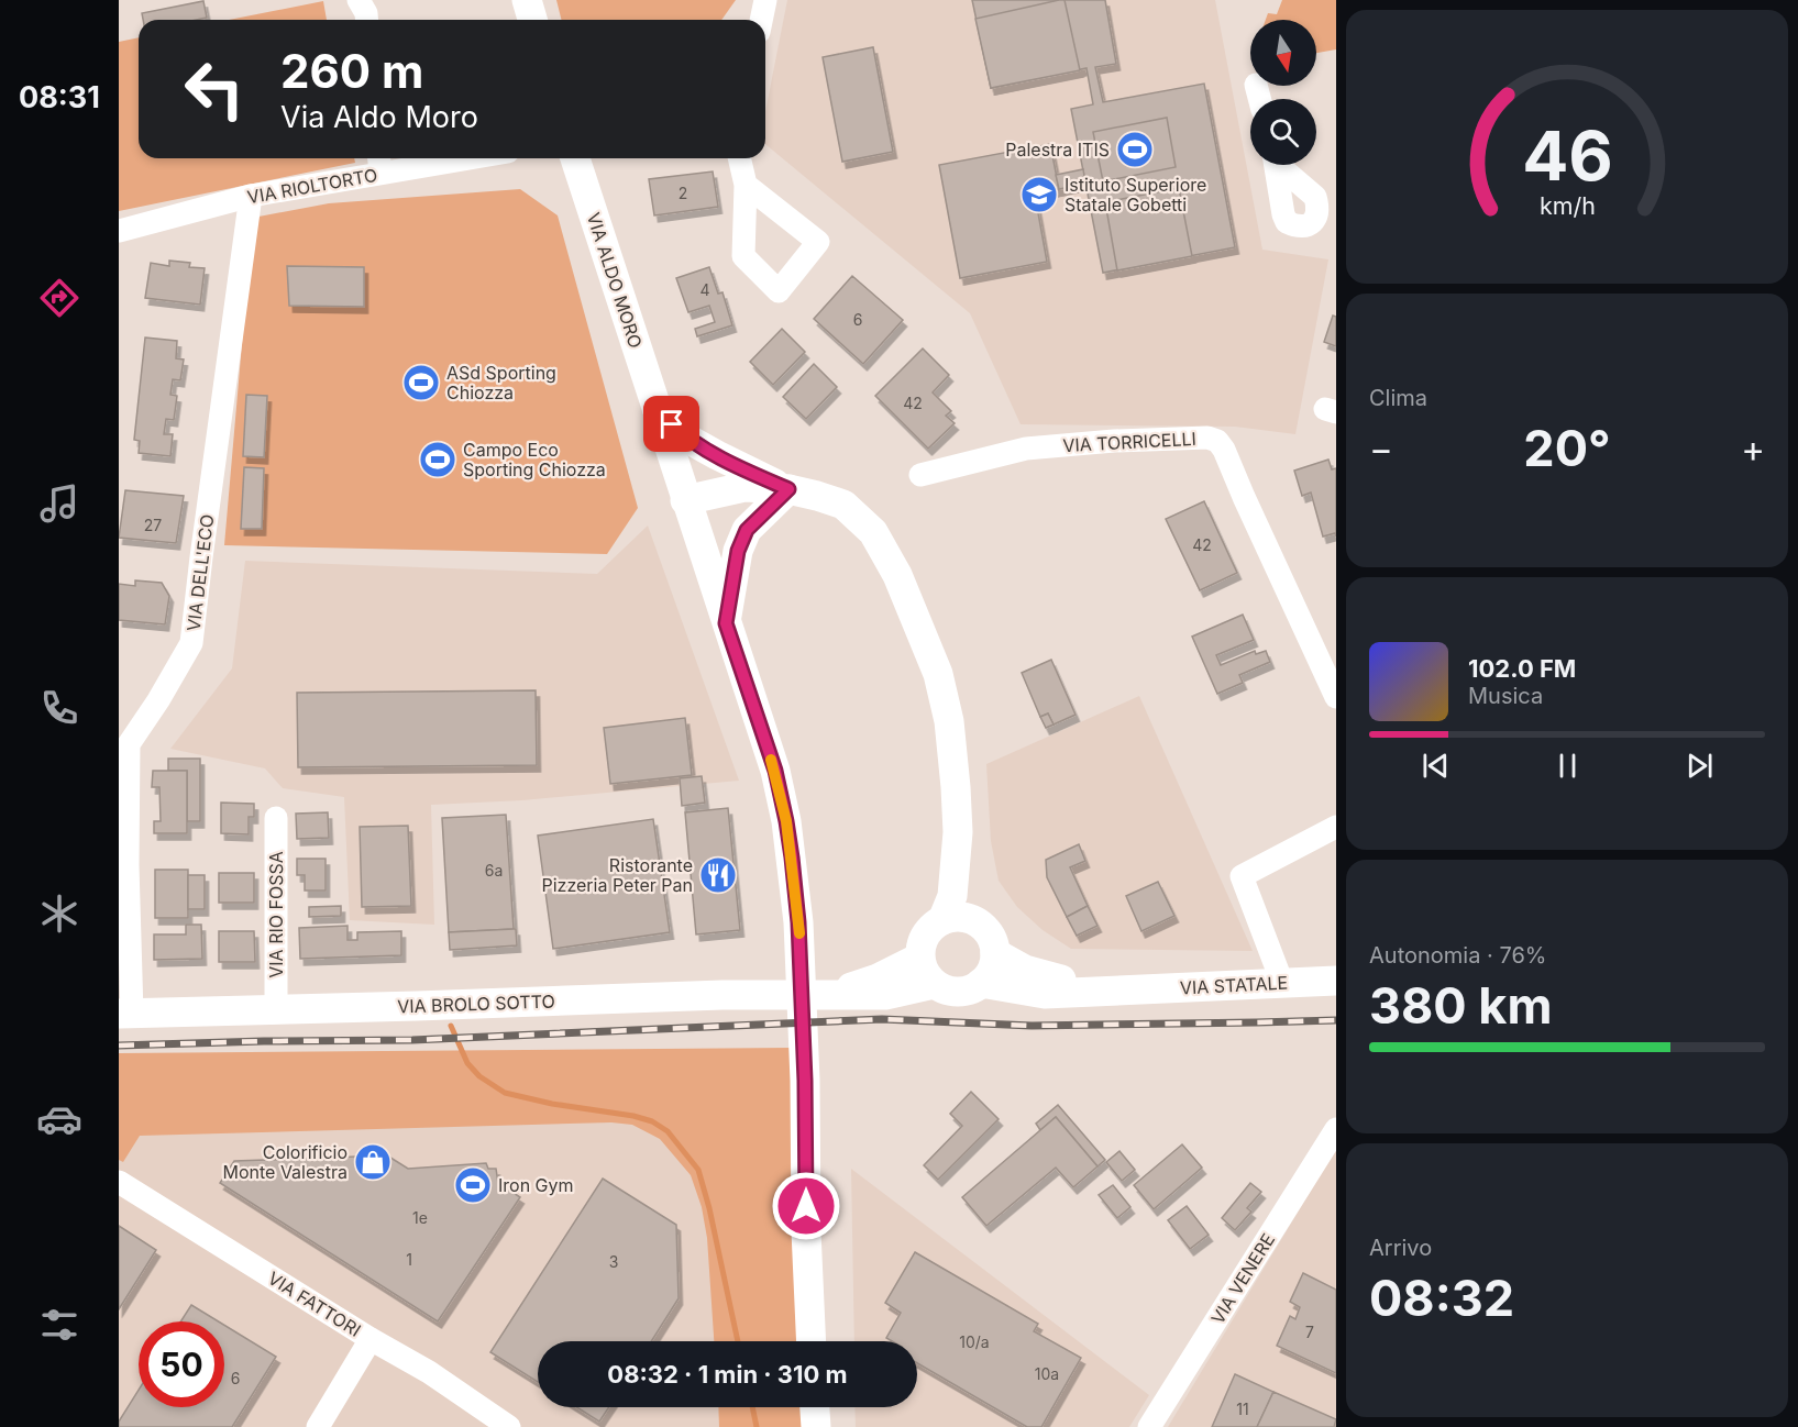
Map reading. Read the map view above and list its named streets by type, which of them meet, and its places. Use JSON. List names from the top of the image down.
{
  "streets": {
    "main road": ["VIA ALDO MORO", "VIA STATALE", "VIA BROLO SOTTO"],
    "street": [
      "VIA RIOLTORTO",
      "VIA TORRICELLI",
      "VIA DELL'ECO",
      "VIA RIO FOSSA",
      "VIA VENERE",
      "VIA FATTORI"
    ]
  },
  "crossings": [
    ["VIA RIOLTORTO", "VIA DELL'ECO"],
    ["VIA ALDO MORO", "VIA STATALE"],
    ["VIA ALDO MORO", "VIA BROLO SOTTO"],
    ["VIA DELL'ECO", "VIA BROLO SOTTO"],
    ["VIA RIO FOSSA", "VIA BROLO SOTTO"],
    ["VIA STATALE", "VIA BROLO SOTTO"]
  ],
  "places": {
    "sports": [
      "Palestra ITIS",
      "ASd Sporting Chiozza",
      "Campo Eco Sporting Chiozza",
      "Iron Gym"
    ],
    "school or university": ["Istituto Superiore Statale Gobetti"],
    "restaurant": ["Ristorante Pizzeria Peter Pan"],
    "shop": ["Colorificio Monte Valestra"]
  },
  "house_numbers": [
    "2",
    "4",
    "6",
    "42",
    "27",
    "42",
    "6a",
    "1e",
    "1",
    "3",
    "7",
    "10/a",
    "10a",
    "6",
    "11"
  ],
  "north": "bottom",
  "page": {
    "tabs": "08:31",
    "turn": ["260 m", "Via Aldo Moro"],
    "tile": [
      "Clima",
      ["Autonomia · 76%", "380 km"],
      ["Arrivo", "08:32"]
    ],
    "heat": ["−", "20°", "+"],
    "song": ["102.0 FM", "Musica"],
    "limit": "50",
    "trip": "08:32 · 1 min · 310 m",
    "gauge": ["46", "km/h"]
  }
}
